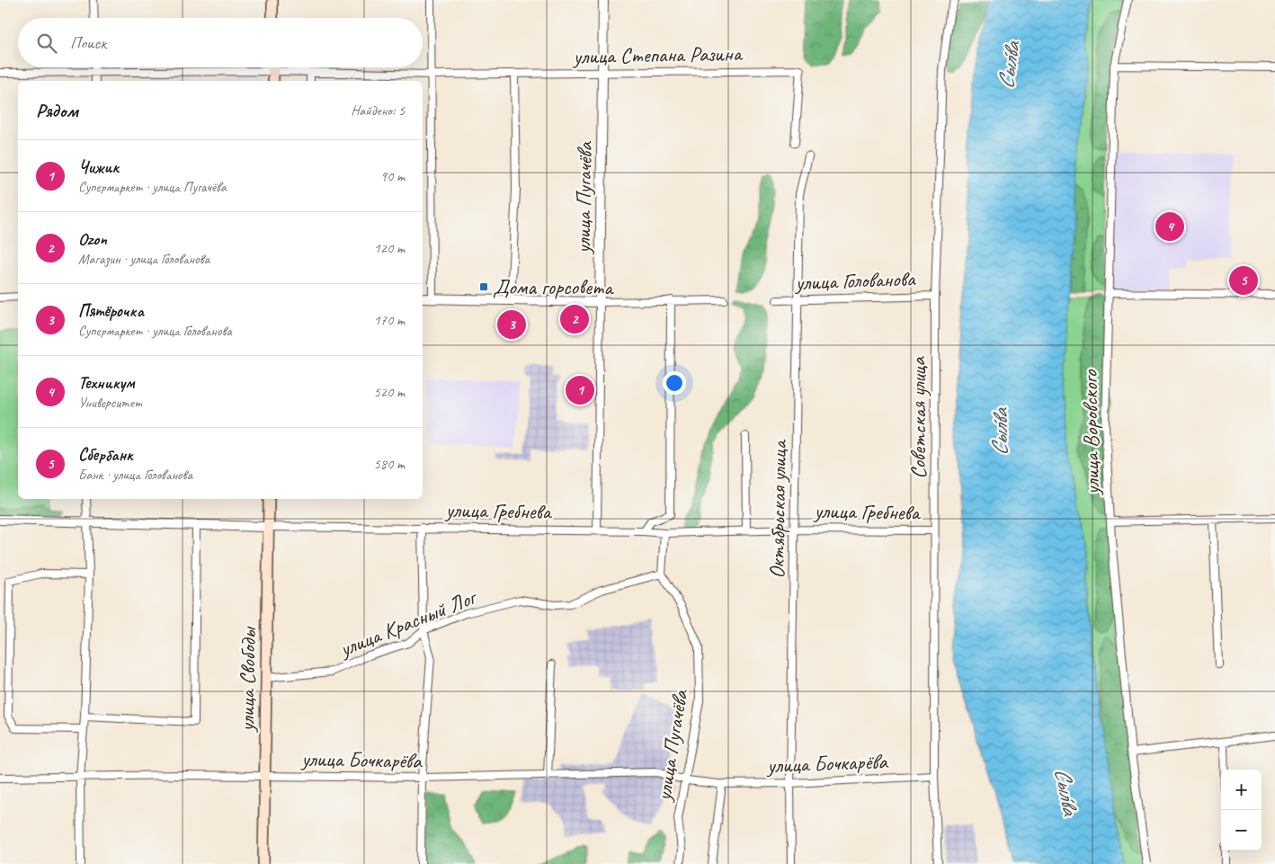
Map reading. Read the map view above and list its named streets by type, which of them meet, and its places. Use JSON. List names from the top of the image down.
{
  "streets": {
    "main road": ["улица Свободы"],
    "street": [
      "улица Степана Разина",
      "улица Пугачёва",
      "улица Голованова",
      "Советская улица",
      "улица Воровского",
      "Октябрьская улица",
      "улица Гребнева",
      "улица Красный Лог",
      "улица Бочкарёва"
    ]
  },
  "crossings": [
    ["улица Степана Разина", "улица Пугачёва"],
    ["улица Пугачёва", "улица Гребнева"],
    ["улица Пугачёва", "улица Красный Лог"],
    ["улица Пугачёва", "улица Бочкарёва"],
    ["улица Голованова", "Советская улица"],
    ["улица Голованова", "Октябрьская улица"],
    ["Советская улица", "улица Гребнева"],
    ["Советская улица", "улица Бочкарёва"],
    ["Октябрьская улица", "улица Гребнева"],
    ["Октябрьская улица", "улица Бочкарёва"],
    ["улица Гребнева", "улица Свободы"],
    ["улица Красный Лог", "улица Свободы"],
    ["улица Свободы", "улица Бочкарёва"]
  ],
  "water": ["Сы́лва"],
  "places": {
    "transit": ["Дома горсовета"]
  },
  "page": {
    "search": "Поиск",
    "heading": ["Рядом", "Найдено: 5"],
    "list": [
      {
        "mark": "1",
        "name": "Чижик",
        "note": "Супермаркет · улица Пугачёва",
        "value": "90 m"
      },
      {
        "mark": "2",
        "name": "Ozon",
        "note": "Магазин · улица Голованова",
        "value": "120 m"
      },
      {
        "mark": "3",
        "name": "Пятёрочка",
        "note": "Супермаркет · улица Голованова",
        "value": "170 m"
      },
      {
        "mark": "4",
        "name": "Техникум",
        "note": "Университет",
        "value": "520 m"
      },
      {
        "mark": "5",
        "name": "Сбербанк",
        "note": "Банк · улица Голованова",
        "value": "580 m"
      }
    ],
    "pins": [
      "4",
      "5",
      "2",
      "3",
      "1"
    ],
    "map_buttons": ["+", "−"]
  }
}
